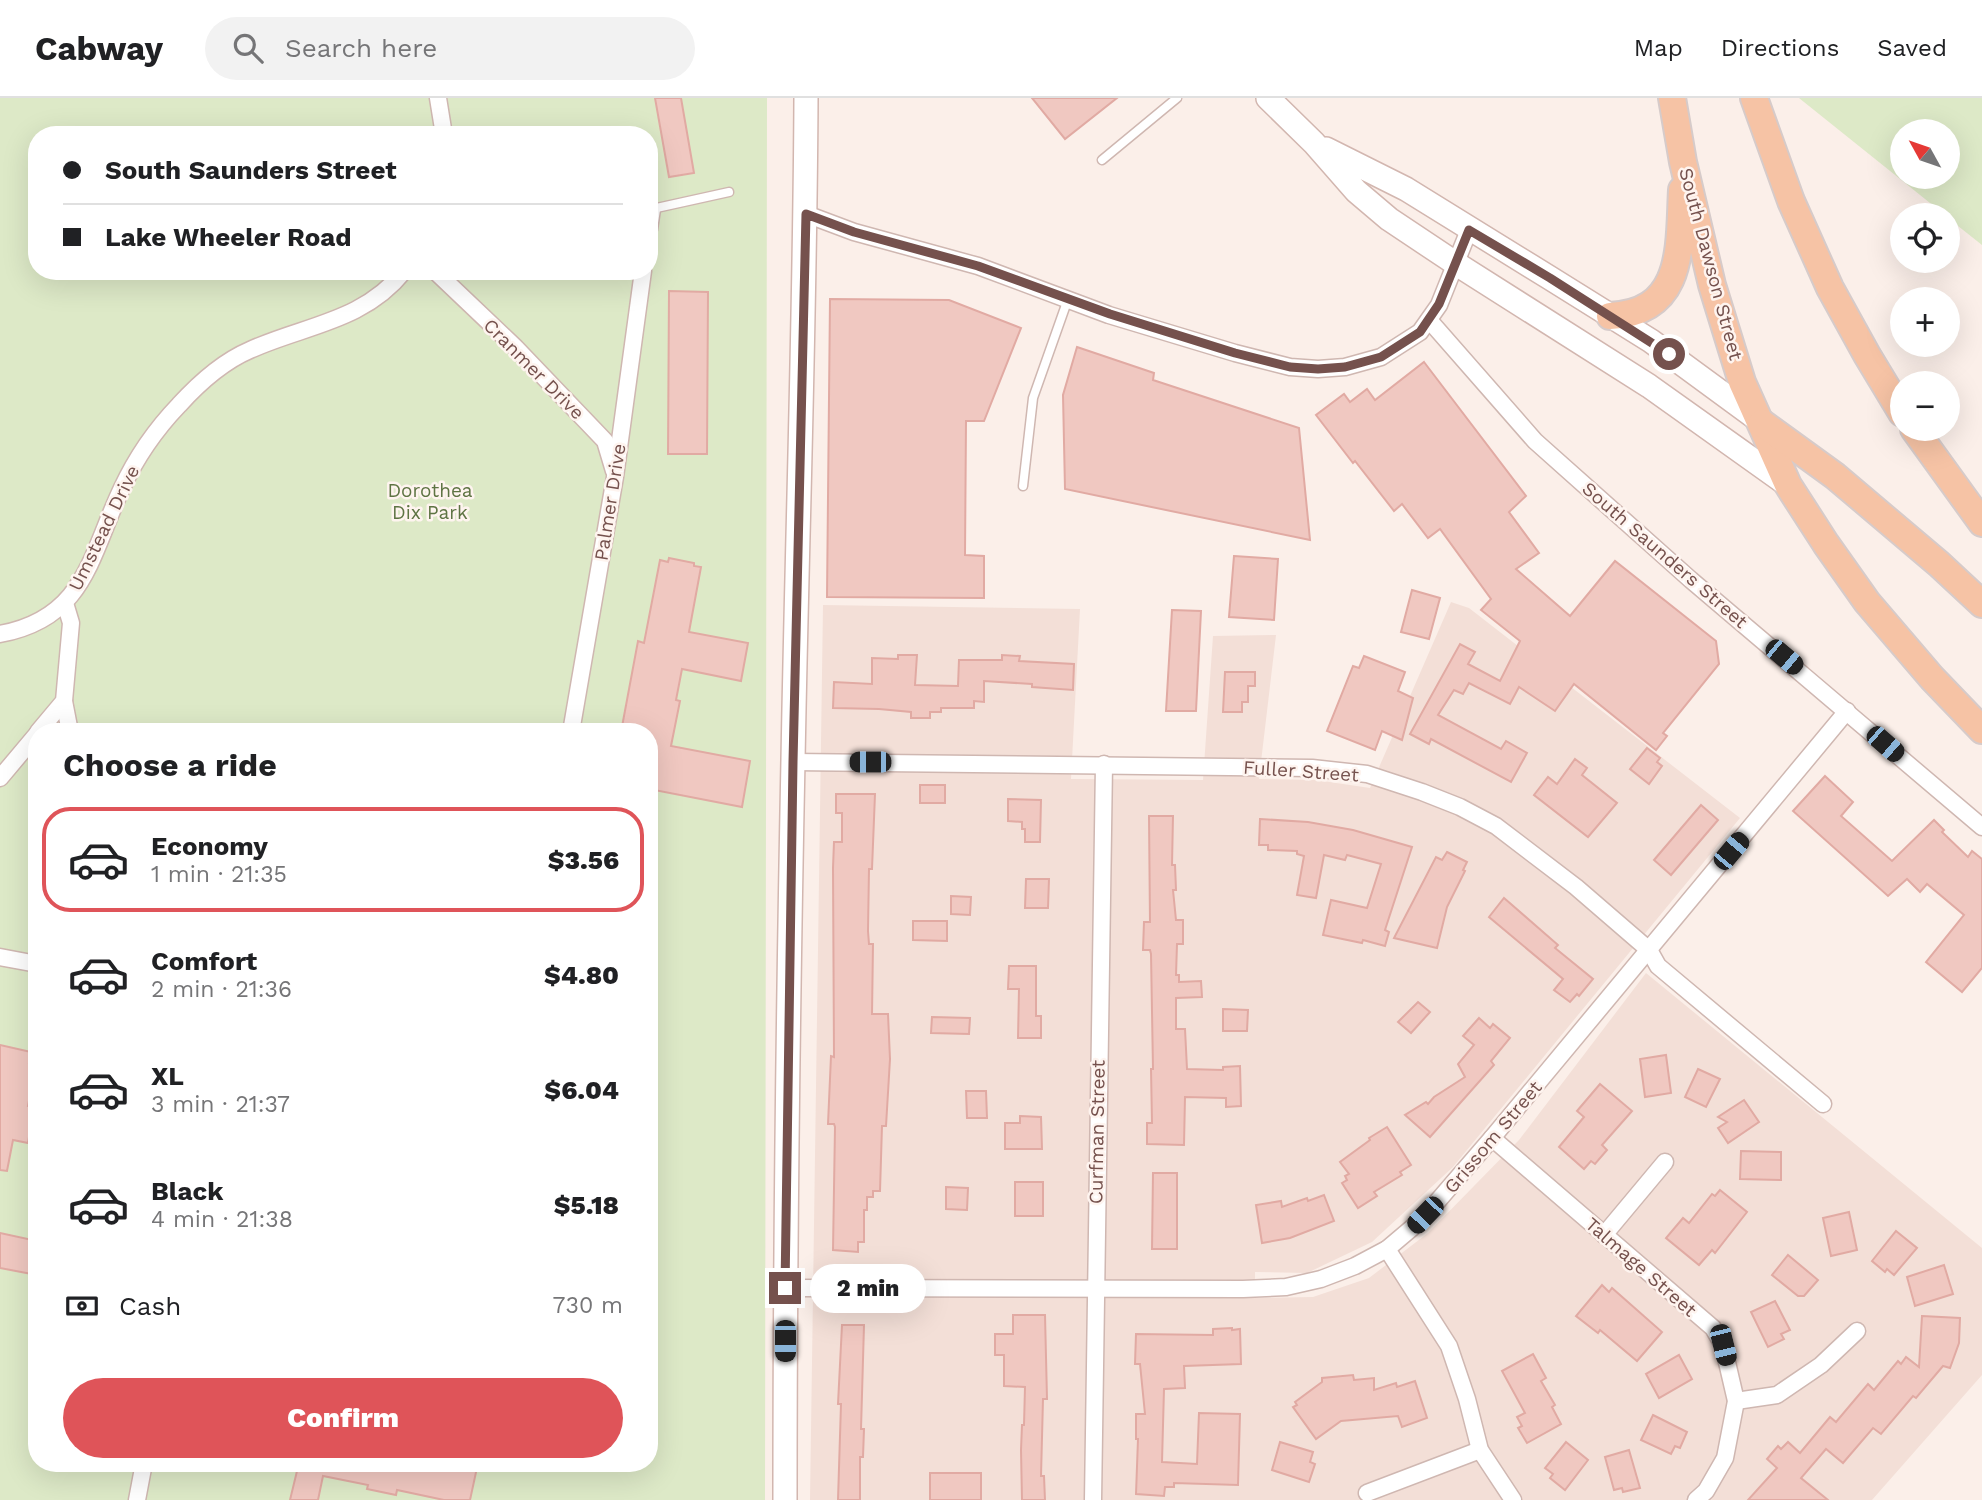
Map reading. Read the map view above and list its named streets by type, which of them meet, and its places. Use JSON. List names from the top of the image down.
{
  "streets": {
    "main road": ["South Dawson Street"],
    "street": [
      "Cranmer Drive",
      "Palmer Drive",
      "Umstead Drive",
      "South Saunders Street",
      "Fuller Street",
      "Curfman Street",
      "Grissom Street",
      "Talmage Street"
    ]
  },
  "crossings": [
    ["Cranmer Drive", "Palmer Drive"],
    ["South Saunders Street", "Grissom Street"],
    ["Fuller Street", "Curfman Street"],
    ["Fuller Street", "Grissom Street"],
    ["Curfman Street", "Grissom Street"],
    ["Grissom Street", "Talmage Street"]
  ],
  "parks": ["Dorothea Dix Park"],
  "north": "top left",
  "page": {
    "header": "Cabway",
    "search": "Search here",
    "nav": ["Map", "Directions", "Saved"],
    "map_buttons": ["+", "−"],
    "banner": ["South Saunders Street", "Lake Wheeler Road"],
    "heading": "Choose a ride",
    "list": [
      {
        "name": "Economy",
        "note": "1 min · 21:35",
        "value": "$3.56"
      },
      {
        "name": "Comfort",
        "note": "2 min · 21:36",
        "value": "$4.80"
      },
      {
        "name": "XL",
        "note": "3 min · 21:37",
        "value": "$6.04"
      },
      {
        "name": "Black",
        "note": "4 min · 21:38",
        "value": "$5.18"
      }
    ],
    "bubble": "2 min",
    "pay": ["Cash", "730 m"],
    "buttons": "Confirm"
  }
}
